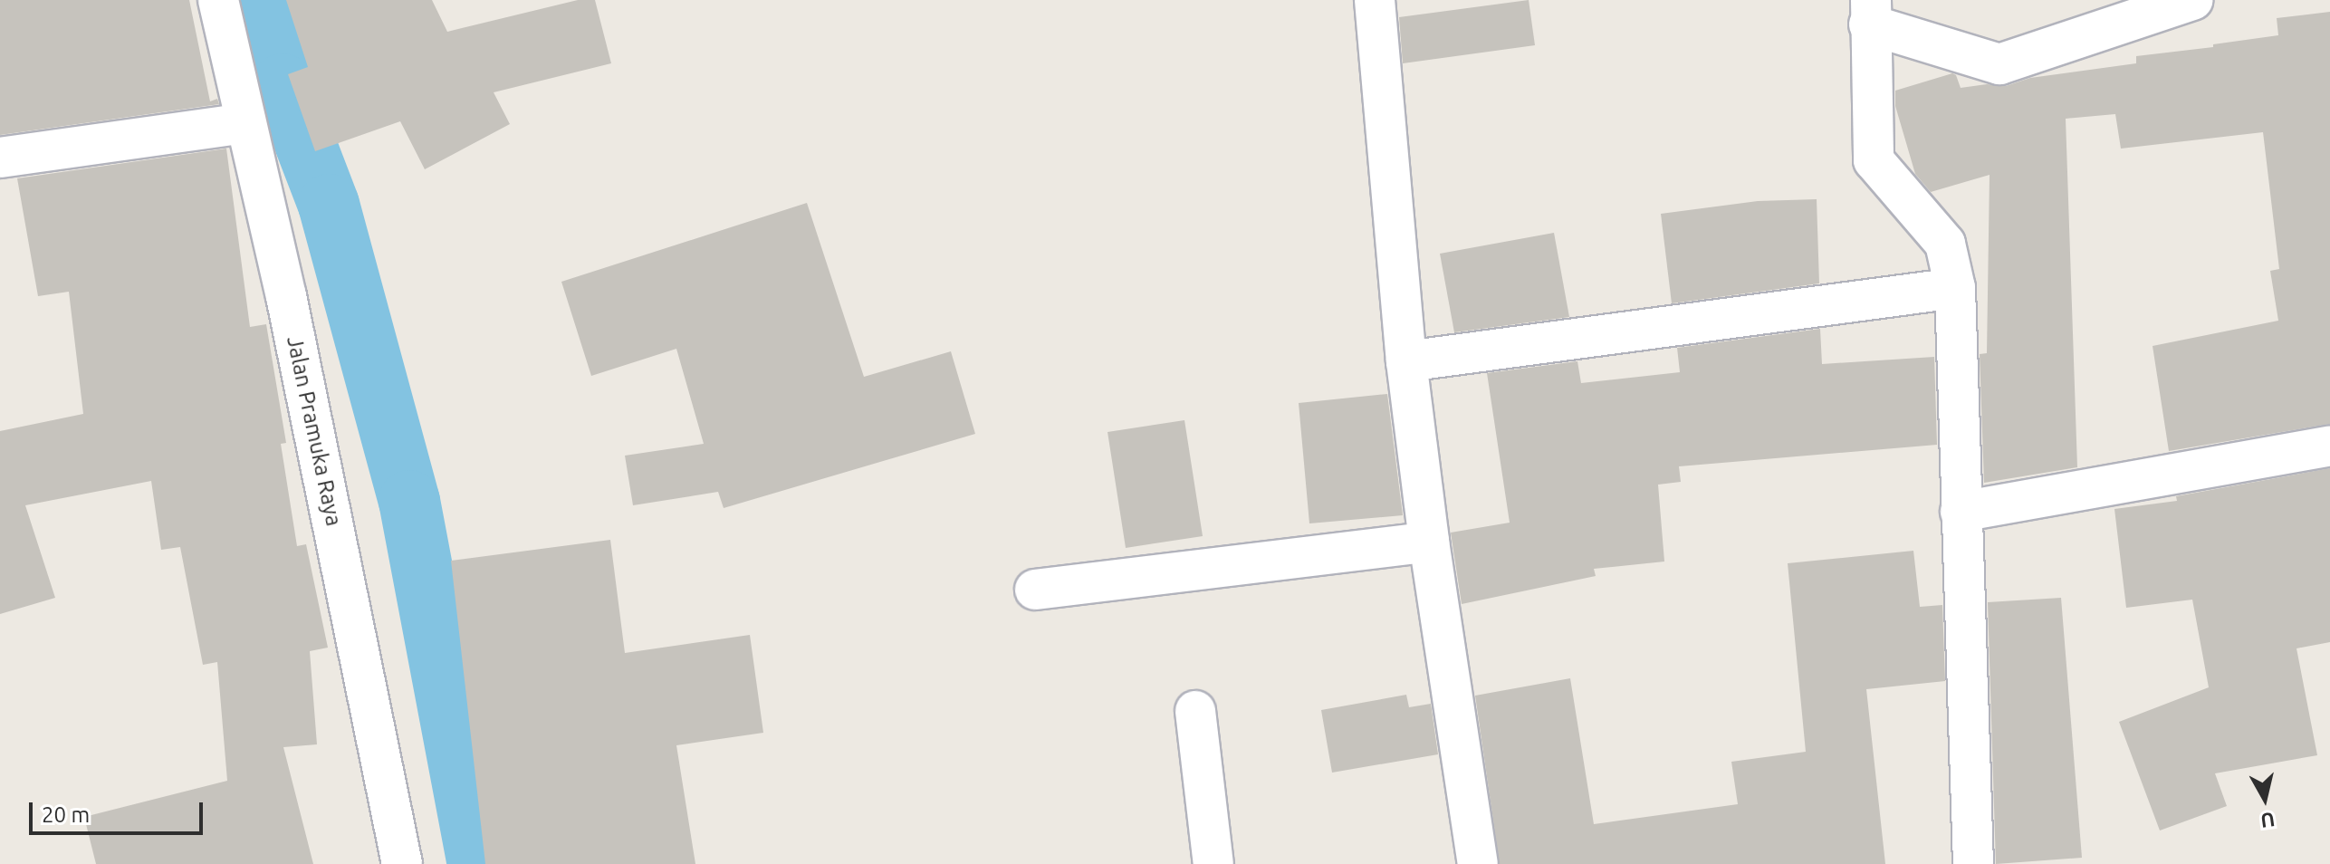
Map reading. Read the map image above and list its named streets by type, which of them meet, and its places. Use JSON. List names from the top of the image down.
{
  "streets": {
    "street": ["Jalan Pramuka Raya"]
  },
  "scale_bar": "20 m",
  "north": "bottom"
}
